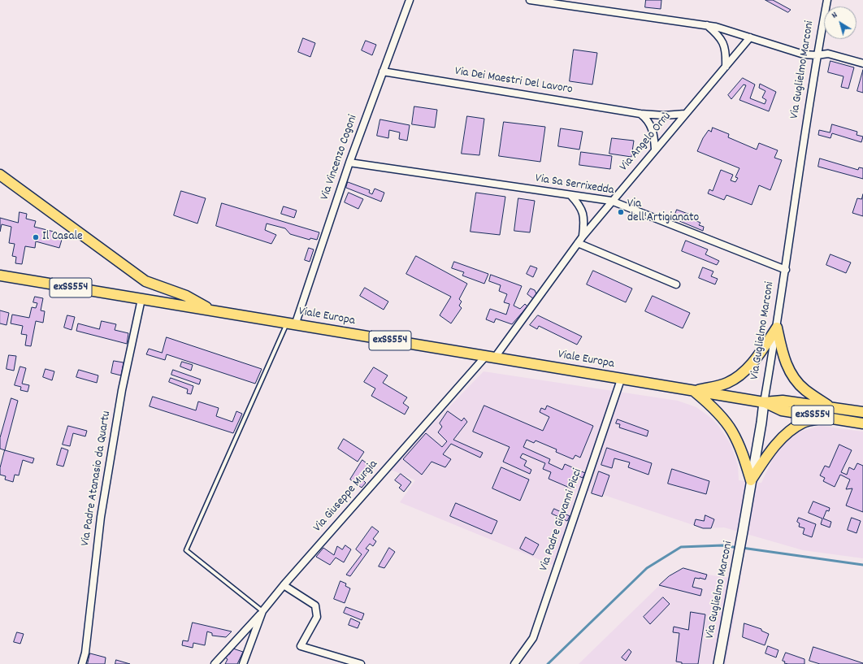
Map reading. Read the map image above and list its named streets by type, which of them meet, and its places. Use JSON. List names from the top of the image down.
{
  "streets": {
    "main road": ["Via Guglielmo Marconi", "exSS554", "Viale Europa"],
    "street": [
      "Via Dei Maestri Del Lavoro",
      "Via Angelo Orrù",
      "Via Vincenzo Cogoni",
      "Via Sa Serrixedda",
      "Via Padre Atanasio da Quartu",
      "Via Giuseppe Murgia",
      "Via Padre Giovanni Picci"
    ]
  },
  "crossings": [
    ["Via Guglielmo Marconi", "Via Sa Serrixedda"],
    ["Via Guglielmo Marconi", "Viale Europa"],
    ["Via Dei Maestri Del Lavoro", "Via Angelo Orrù"],
    ["Via Dei Maestri Del Lavoro", "Via Vincenzo Cogoni"],
    ["Via Angelo Orrù", "Via Sa Serrixedda"],
    ["Via Angelo Orrù", "Viale Europa"],
    ["Via Angelo Orrù", "Via Giuseppe Murgia"],
    ["Via Vincenzo Cogoni", "Via Sa Serrixedda"],
    ["Via Vincenzo Cogoni", "Viale Europa"],
    ["Viale Europa", "Via Padre Atanasio da Quartu"],
    ["Viale Europa", "Via Giuseppe Murgia"],
    ["Viale Europa", "Via Padre Giovanni Picci"]
  ],
  "places": ["Via dell'Artigianato", "Il Casale"],
  "north": "top left"
}
